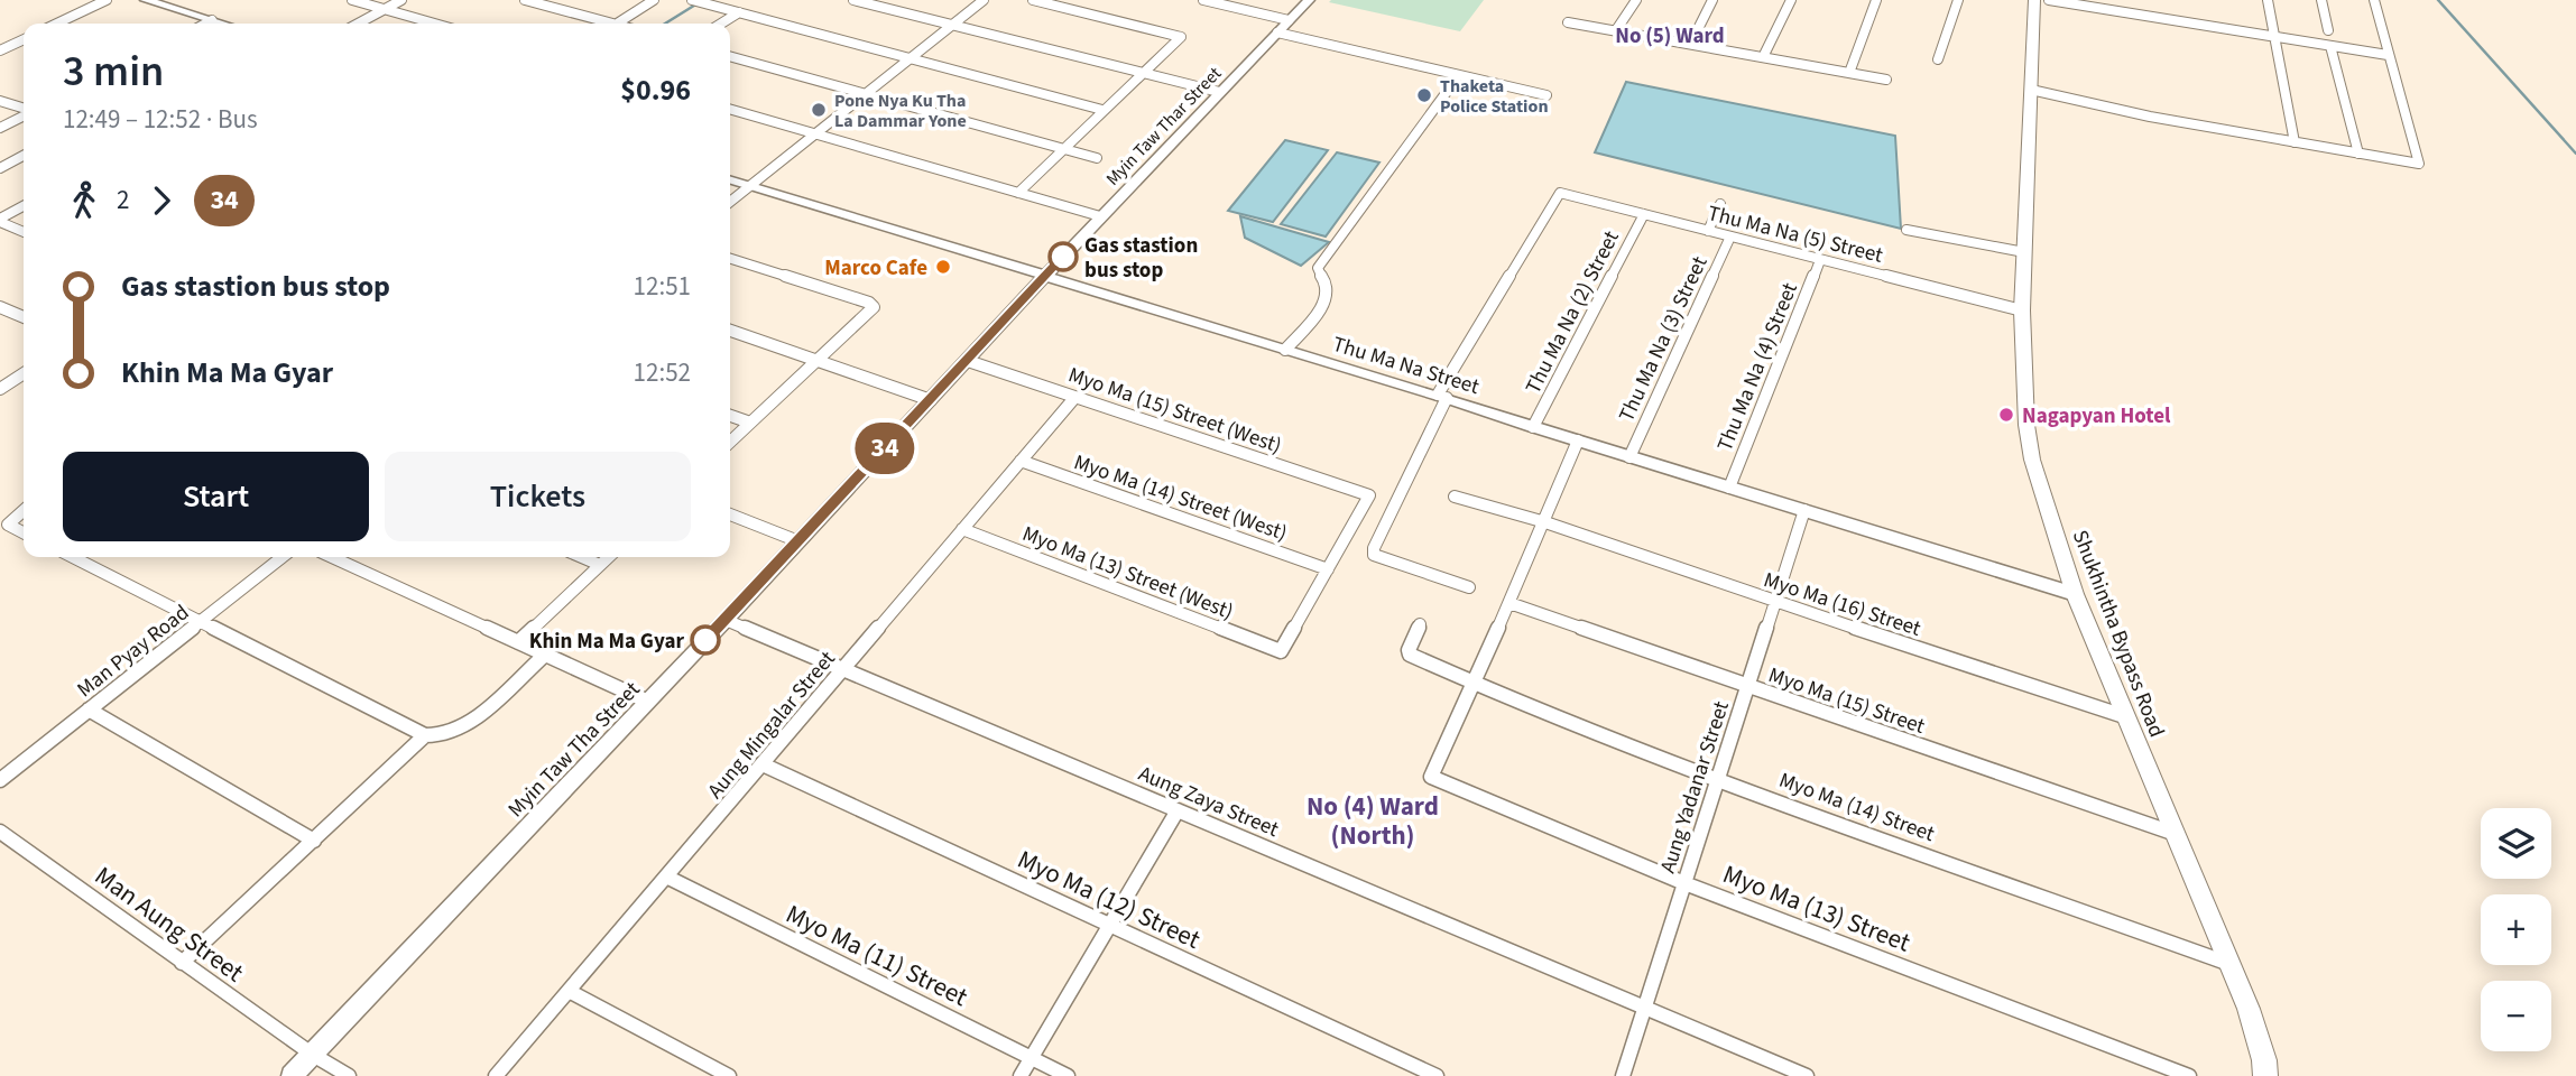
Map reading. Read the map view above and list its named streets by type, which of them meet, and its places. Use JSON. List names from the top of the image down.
{
  "streets": {
    "main road": ["Shukhintha Bypass Road"],
    "street": [
      "Myin Taw Thar Street",
      "Thu Ma Na (5) Street",
      "Thu Ma Na (2) Street",
      "Thu Ma Na (3) Street",
      "Thu Ma Na Street",
      "Thu Ma Na (4) Street",
      "Myo Ma (15) Street (West)",
      "Myo Ma (14) Street (West)",
      "Myo Ma (16) Street",
      "Man Pyay Road",
      "Myo Ma (15) Street",
      "Aung Mingalar Street",
      "Myin Taw Tha Street",
      "Aung Yadanar Street",
      "Aung Zaya Street",
      "Myo Ma (14) Street",
      "Myo Ma (12) Street",
      "Myo Ma (13) Street",
      "Man Aung Street",
      "Myo Ma (11) Street"
    ]
  },
  "crossings": [
    ["Myin Taw Thar Street", "Thu Ma Na Street"],
    ["Myin Taw Thar Street", "Myin Taw Tha Street"],
    ["Thu Ma Na (5) Street", "Thu Ma Na (2) Street"],
    ["Thu Ma Na (5) Street", "Thu Ma Na (3) Street"],
    ["Thu Ma Na (5) Street", "Thu Ma Na Street"],
    ["Thu Ma Na (5) Street", "Thu Ma Na (4) Street"],
    ["Thu Ma Na (5) Street", "Shukhintha Bypass Road"],
    ["Thu Ma Na (2) Street", "Thu Ma Na Street"],
    ["Thu Ma Na (3) Street", "Thu Ma Na Street"],
    ["Thu Ma Na Street", "Thu Ma Na (4) Street"],
    ["Thu Ma Na Street", "Shukhintha Bypass Road"],
    ["Thu Ma Na Street", "Myin Taw Tha Street"],
    ["Thu Ma Na Street", "Aung Yadanar Street"],
    ["Myo Ma (15) Street (West)", "Myo Ma (14) Street (West)"],
    ["Myo Ma (15) Street (West)", "Aung Mingalar Street"],
    ["Myo Ma (15) Street (West)", "Myin Taw Tha Street"],
    ["Myo Ma (14) Street (West)", "Aung Mingalar Street"],
    ["Myo Ma (16) Street", "Shukhintha Bypass Road"],
    ["Myo Ma (16) Street", "Aung Yadanar Street"],
    ["Shukhintha Bypass Road", "Myo Ma (15) Street"],
    ["Shukhintha Bypass Road", "Myo Ma (14) Street"],
    ["Myo Ma (15) Street", "Aung Yadanar Street"],
    ["Aung Mingalar Street", "Aung Zaya Street"],
    ["Aung Mingalar Street", "Myo Ma (12) Street"],
    ["Aung Mingalar Street", "Myo Ma (11) Street"],
    ["Myin Taw Tha Street", "Aung Zaya Street"],
    ["Myin Taw Tha Street", "Man Aung Street"],
    ["Aung Yadanar Street", "Aung Zaya Street"],
    ["Aung Yadanar Street", "Myo Ma (14) Street"],
    ["Aung Yadanar Street", "Myo Ma (13) Street"],
    ["Myo Ma (14) Street", "Myo Ma (13) Street"]
  ],
  "districts": ["No (5) Ward", "No (4) Ward (North)"],
  "places": [
    "Thaketa Police Station",
    "Pone Nya Ku Tha La Dammar Yone",
    "Gas stastion bus stop",
    "Marco Cafe",
    "Nagapyan Hotel",
    "Khin Ma Ma Gyar"
  ],
  "lines": ["bus line 34"],
  "page": {
    "on_map": "34",
    "heading": ["3 min", "12:49 – 12:52 · Bus", "$0.96"],
    "legs": ["2", "34"],
    "list": [
      {
        "name": "Gas stastion bus stop",
        "value": "12:51"
      },
      {
        "name": "Khin Ma Ma Gyar",
        "value": "12:52"
      }
    ],
    "buttons": ["Start", "Tickets"],
    "map_buttons": ["+", "−"]
  }
}
